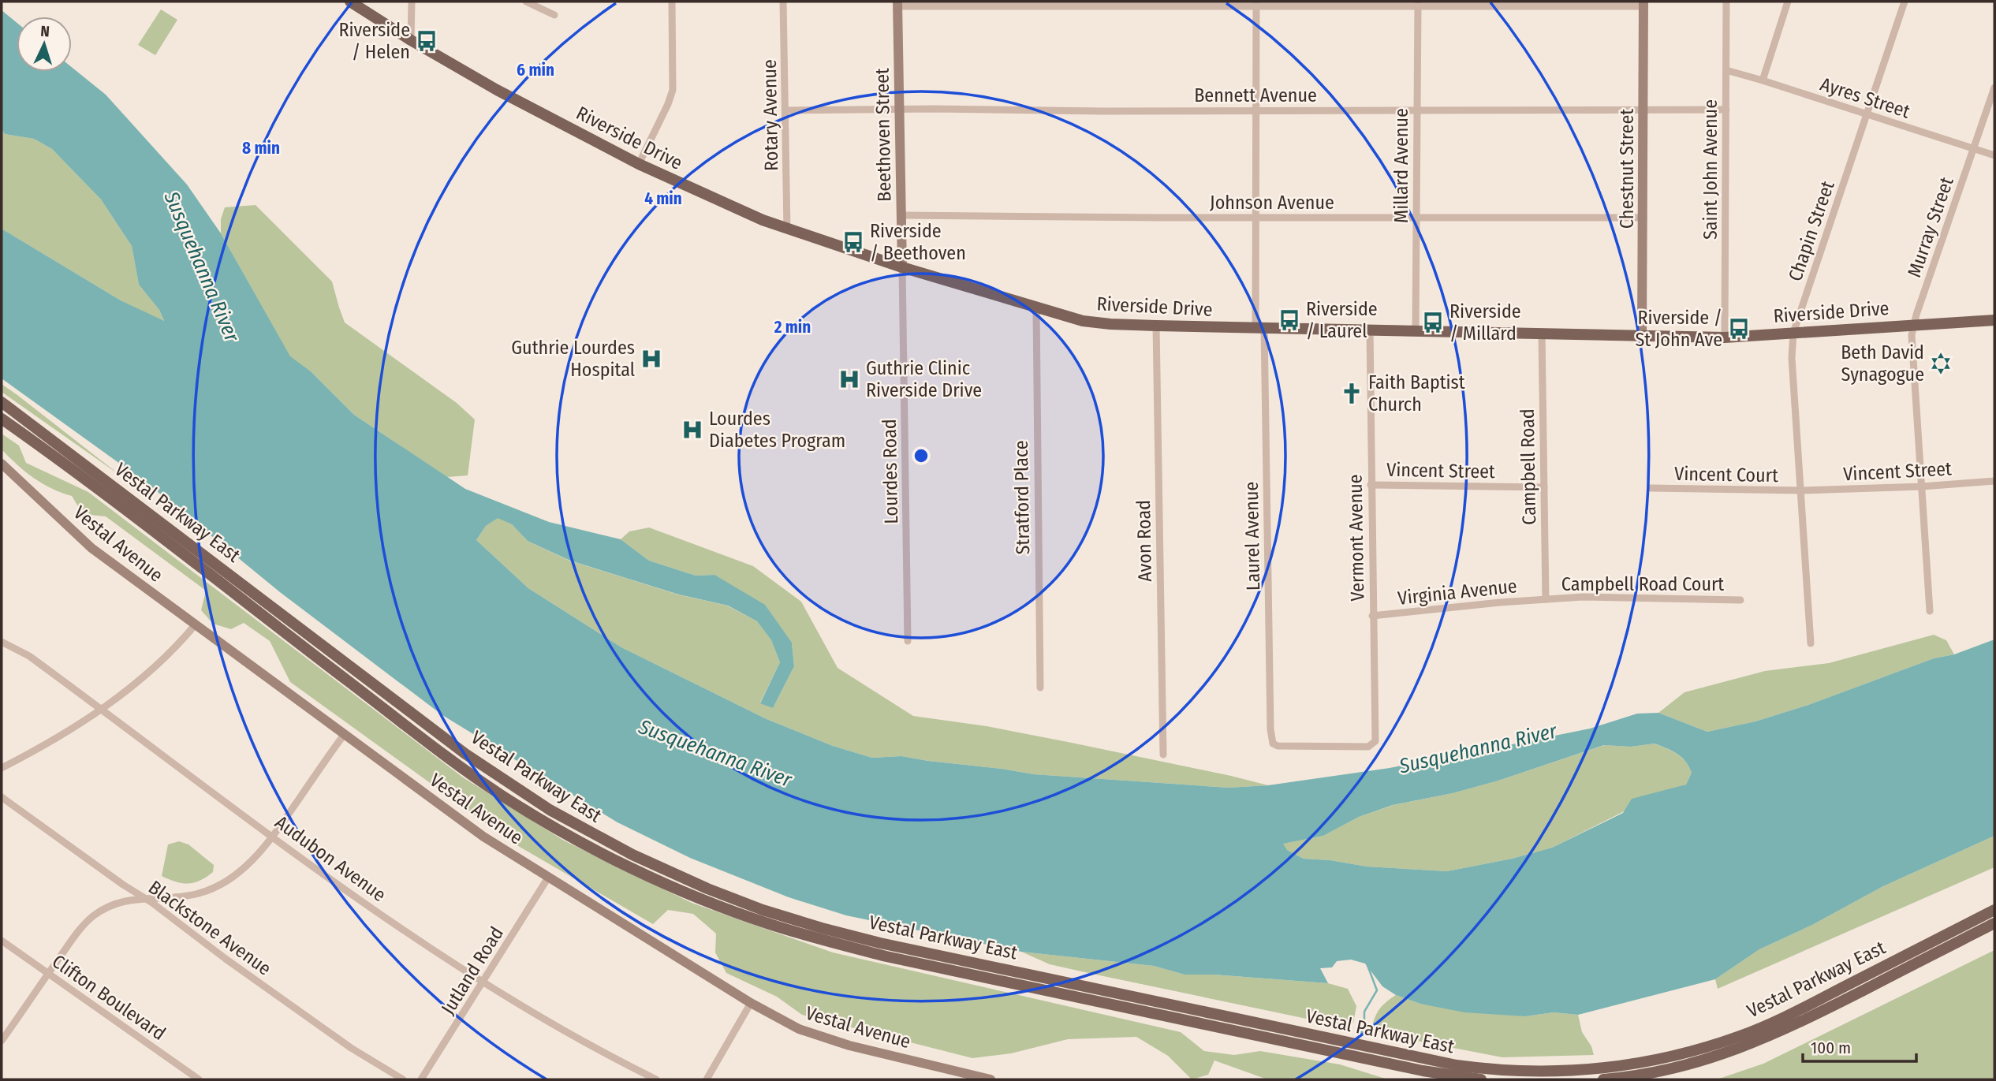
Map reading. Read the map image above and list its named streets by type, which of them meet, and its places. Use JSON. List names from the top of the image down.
{
  "streets": {
    "main road": ["Riverside Drive", "Vestal Parkway East"],
    "street": [
      "Bennett Avenue",
      "Ayres Street",
      "Rotary Avenue",
      "Beethoven Street",
      "Millard Avenue",
      "Chestnut Street",
      "Saint John Avenue",
      "Johnson Avenue",
      "Murray Street",
      "Chapin Street",
      "Campbell Road",
      "Vincent Street",
      "Lourdes Road",
      "Vincent Court",
      "Stratford Place",
      "Laurel Avenue",
      "Vermont Avenue",
      "Avon Road",
      "Vestal Avenue",
      "Campbell Road Court",
      "Virginia Avenue",
      "Audubon Avenue",
      "Blackstone Avenue",
      "Jutland Road",
      "Clifton Boulevard"
    ]
  },
  "crossings": [
    ["Bennett Avenue", "Rotary Avenue"],
    ["Bennett Avenue", "Beethoven Street"],
    ["Bennett Avenue", "Millard Avenue"],
    ["Bennett Avenue", "Chestnut Street"],
    ["Bennett Avenue", "Saint John Avenue"],
    ["Bennett Avenue", "Laurel Avenue"],
    ["Ayres Street", "Saint John Avenue"],
    ["Ayres Street", "Murray Street"],
    ["Ayres Street", "Chapin Street"],
    ["Rotary Avenue", "Riverside Drive"],
    ["Beethoven Street", "Riverside Drive"],
    ["Beethoven Street", "Johnson Avenue"],
    ["Beethoven Street", "Lourdes Road"],
    ["Riverside Drive", "Millard Avenue"],
    ["Riverside Drive", "Chestnut Street"],
    ["Riverside Drive", "Saint John Avenue"],
    ["Riverside Drive", "Murray Street"],
    ["Riverside Drive", "Chapin Street"],
    ["Riverside Drive", "Campbell Road"],
    ["Riverside Drive", "Lourdes Road"],
    ["Riverside Drive", "Stratford Place"],
    ["Riverside Drive", "Laurel Avenue"],
    ["Riverside Drive", "Vermont Avenue"],
    ["Riverside Drive", "Avon Road"],
    ["Millard Avenue", "Johnson Avenue"],
    ["Chestnut Street", "Johnson Avenue"],
    ["Johnson Avenue", "Laurel Avenue"],
    ["Murray Street", "Vincent Street"],
    ["Chapin Street", "Vincent Street"],
    ["Chapin Street", "Vincent Court"],
    ["Campbell Road", "Vincent Street"],
    ["Campbell Road", "Campbell Road Court"],
    ["Campbell Road", "Virginia Avenue"],
    ["Vincent Street", "Vincent Court"],
    ["Vincent Street", "Vermont Avenue"],
    ["Laurel Avenue", "Vermont Avenue"],
    ["Vermont Avenue", "Virginia Avenue"],
    ["Vestal Avenue", "Jutland Road"],
    ["Campbell Road Court", "Virginia Avenue"],
    ["Audubon Avenue", "Jutland Road"]
  ],
  "water": ["Susquehanna River"],
  "places": {
    "bus stop": [
      "Riverside / Helen",
      "Riverside / Beethoven",
      "Riverside / Laurel",
      "Riverside / Millard",
      "Riverside / St John Ave"
    ],
    "hospital": ["Guthrie Lourdes Hospital", "Guthrie Clinic Riverside Drive", "Lourdes Diabetes Program"],
    "synagogue": ["Beth David Synagogue"],
    "church": ["Faith Baptist Church"]
  },
  "scale_bar": "100 m",
  "north": "top",
  "rings": [
    "6 min",
    "8 min",
    "4 min",
    "2 min"
  ]
}
